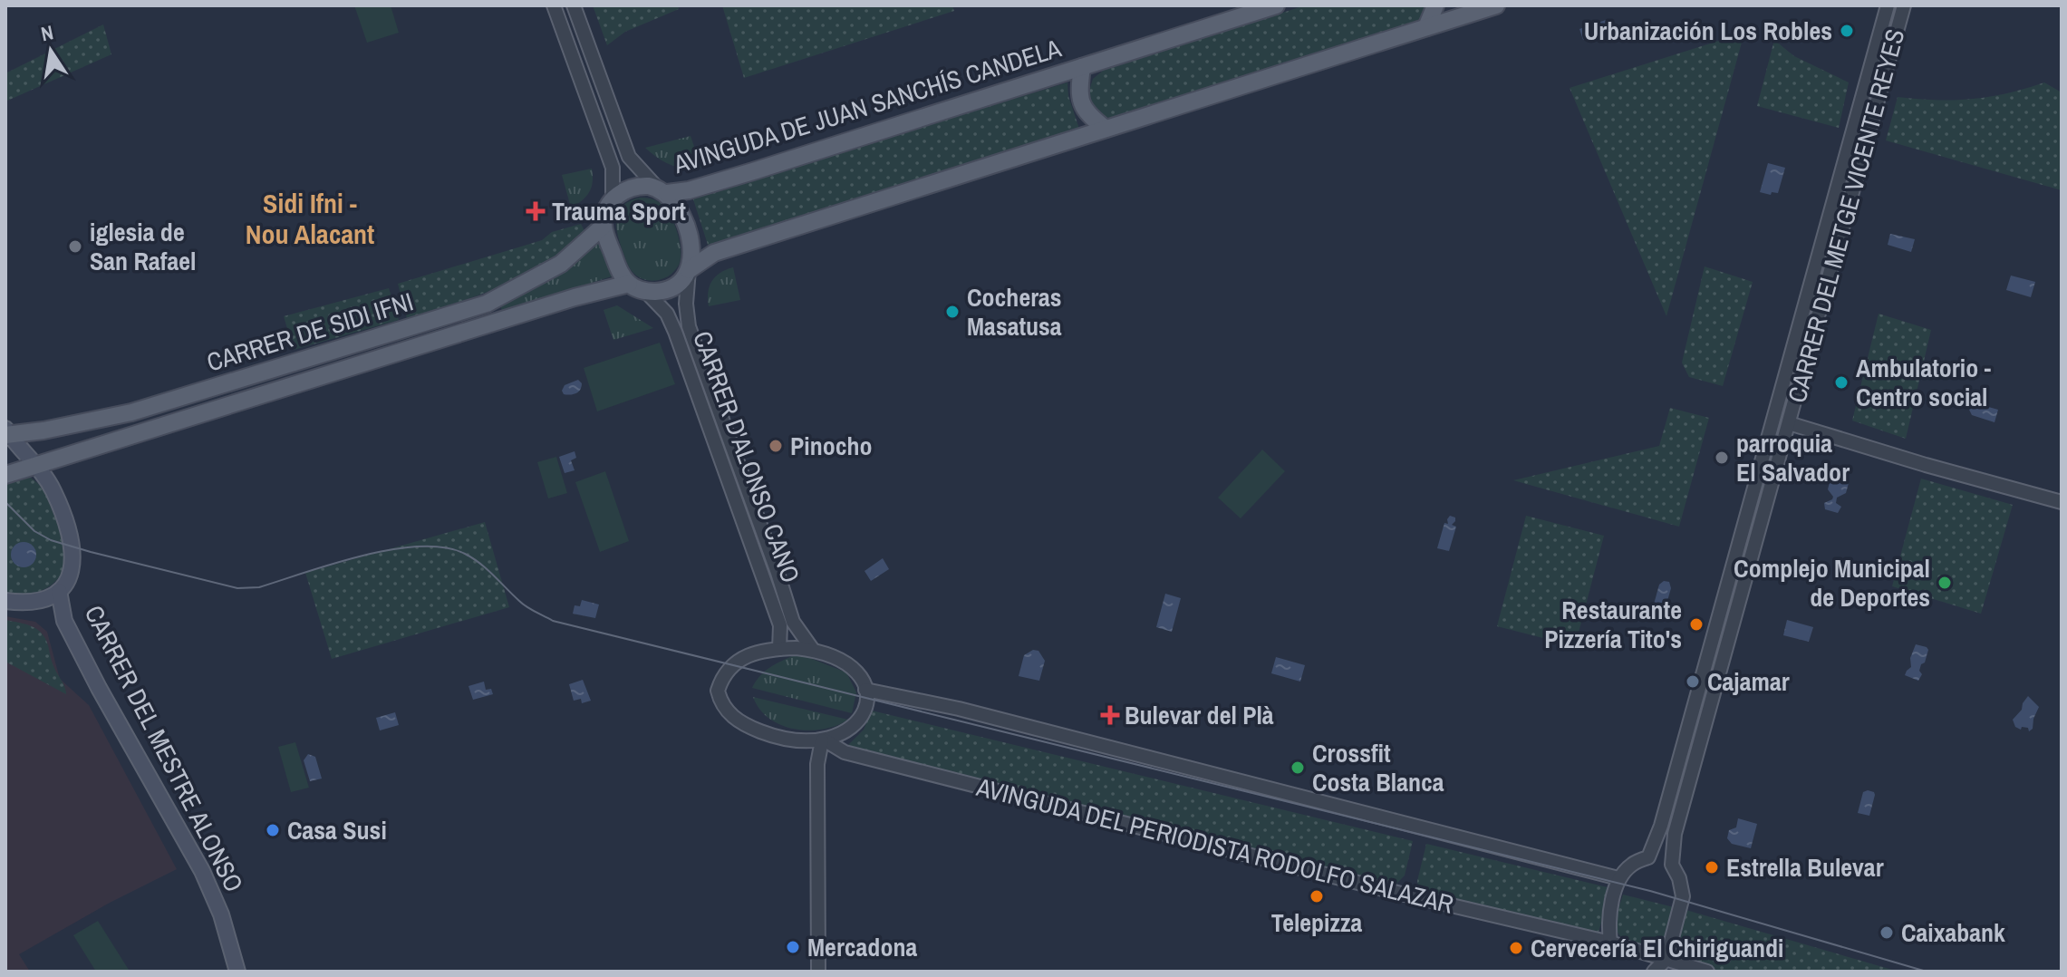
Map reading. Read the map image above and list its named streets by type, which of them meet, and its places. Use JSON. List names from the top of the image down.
{
  "streets": {
    "main road": [
      "AVINGUDA DE JUAN SANCHÍS CANDELA",
      "CARRER DE SIDI IFNI",
      "CARRER D'ALONSO CANO",
      "CARRER DEL MESTRE ALONSO"
    ],
    "street": ["CARRER DEL METGE VICENTE REYES", "AVINGUDA DEL PERIODISTA RODOLFO SALAZAR"]
  },
  "crossings": [
    ["AVINGUDA DE JUAN SANCHÍS CANDELA", "CARRER DE SIDI IFNI"],
    ["AVINGUDA DE JUAN SANCHÍS CANDELA", "CARRER D'ALONSO CANO"],
    ["CARRER DEL METGE VICENTE REYES", "AVINGUDA DEL PERIODISTA RODOLFO SALAZAR"],
    ["CARRER DE SIDI IFNI", "CARRER D'ALONSO CANO"],
    ["CARRER DE SIDI IFNI", "CARRER DEL MESTRE ALONSO"],
    ["CARRER D'ALONSO CANO", "AVINGUDA DEL PERIODISTA RODOLFO SALAZAR"]
  ],
  "districts": ["Sidi Ifni - Nou Alacant"],
  "places": {
    "other": [
      "Urbanización Los Robles",
      "iglesia de San Rafael",
      "Cocheras Masatusa",
      "Ambulatorio - Centro social",
      "Pinocho",
      "parroquia El Salvador",
      "Complejo Municipal de Deportes",
      "Restaurante Pizzería Tito's",
      "Cajamar",
      "Crossfit Costa Blanca",
      "Casa Susi",
      "Estrella Bulevar",
      "Telepizza",
      "Caixabank",
      "Mercadona",
      "Cervecería El Chiriguandi"
    ],
    "health": ["Trauma Sport", "Bulevar del Plà"]
  },
  "north": "top"
}
